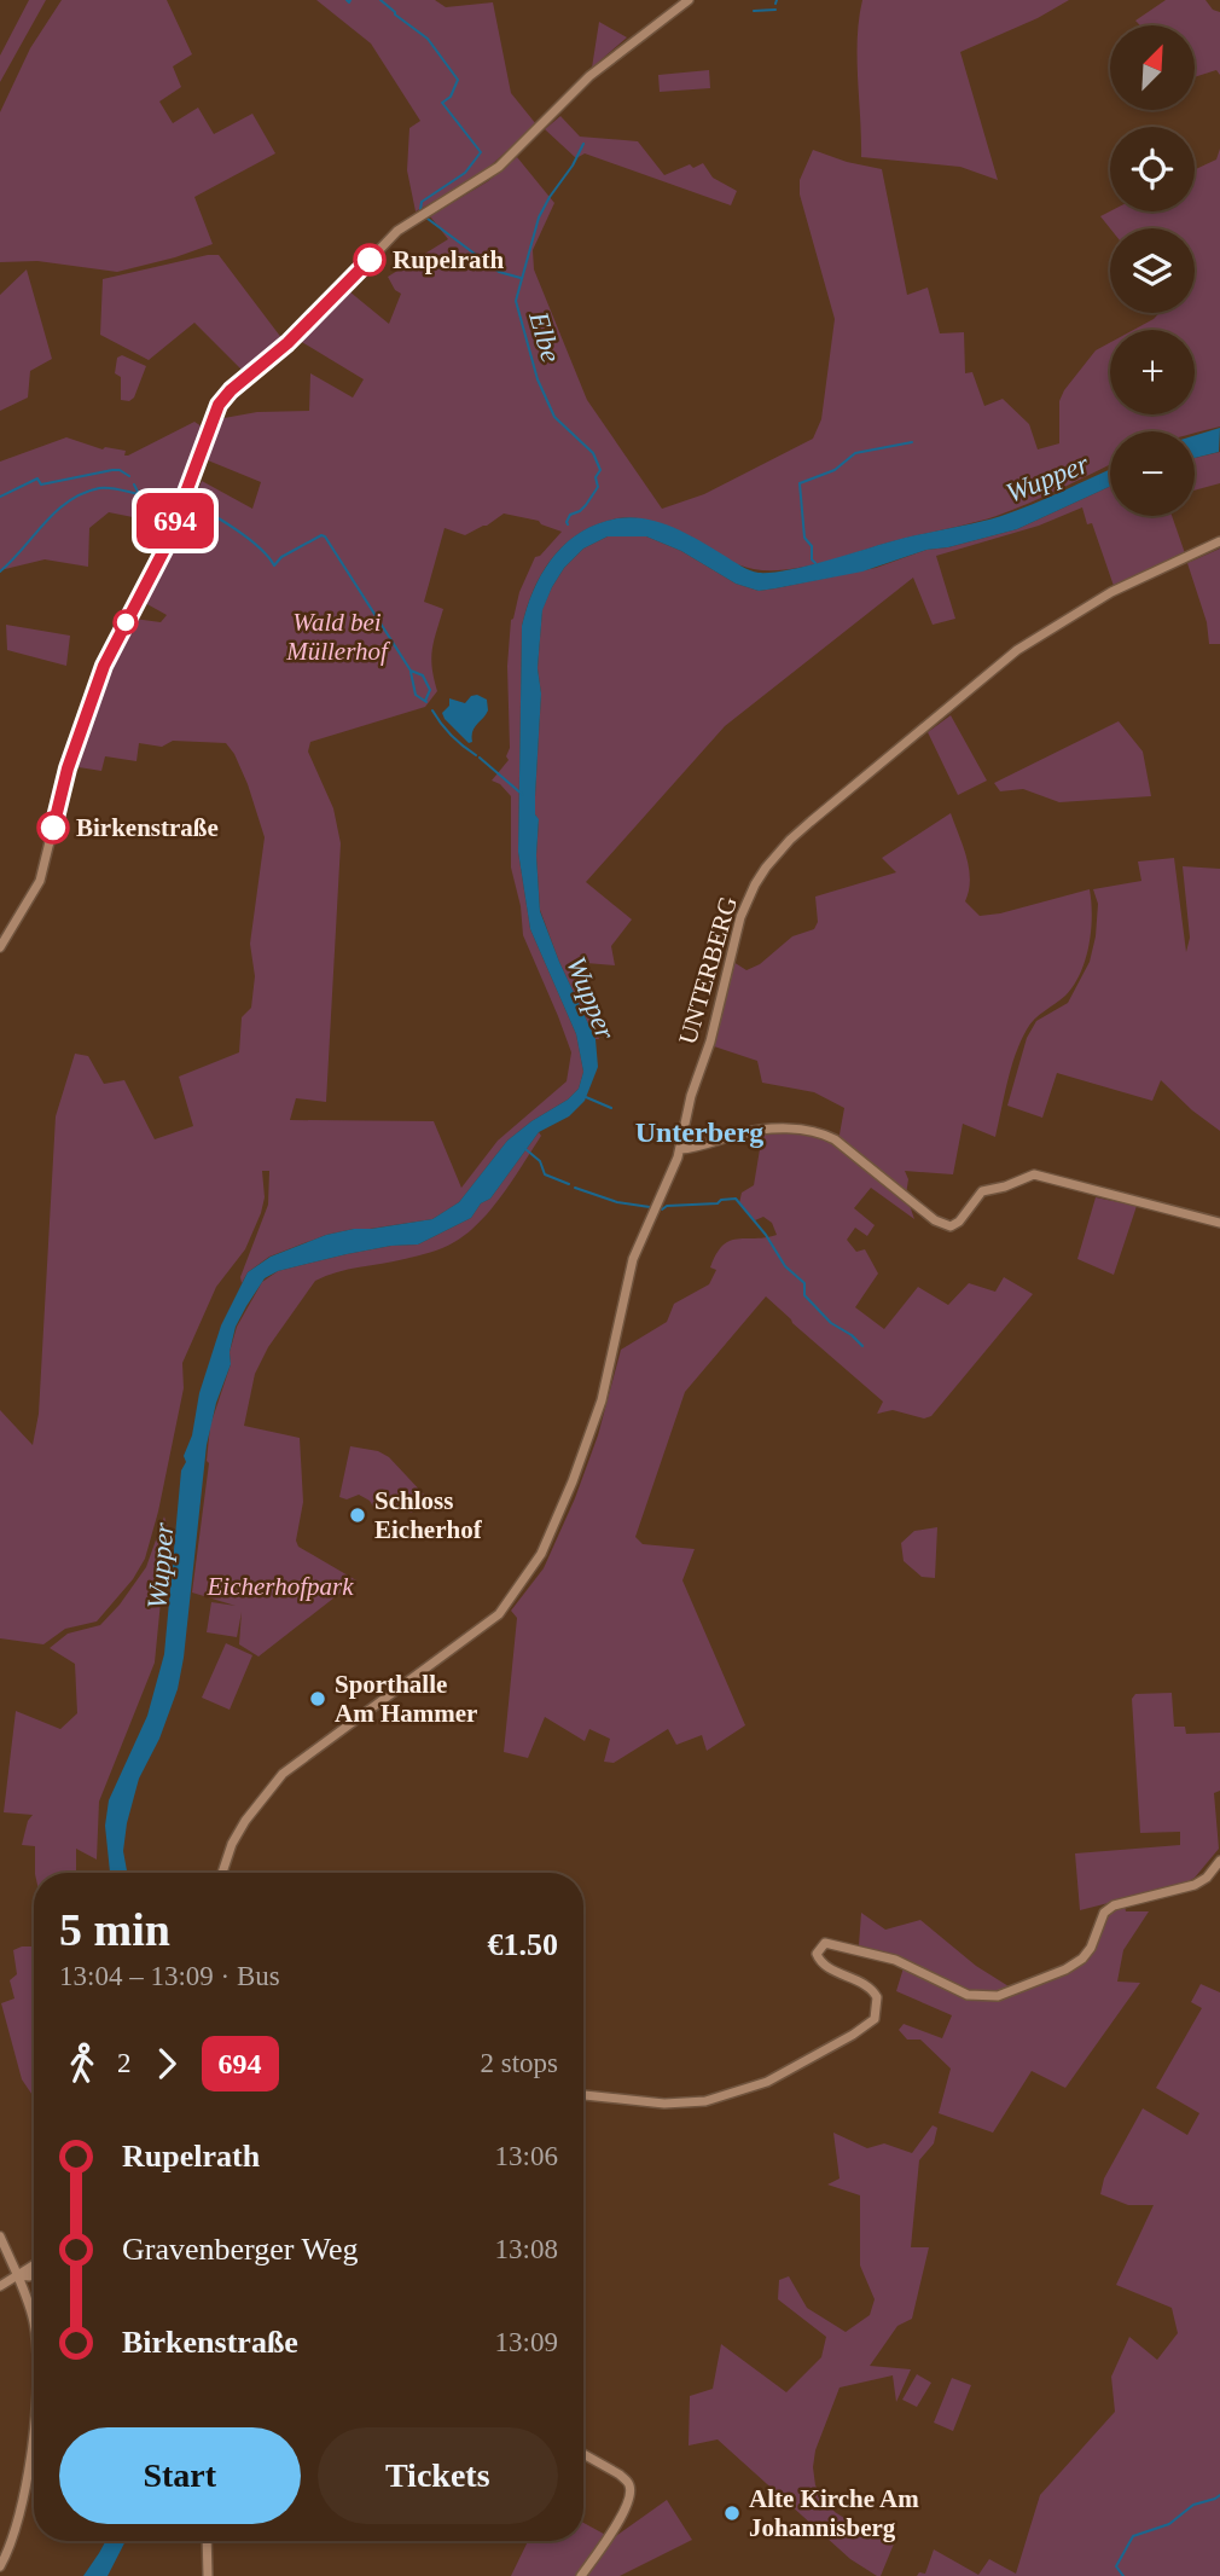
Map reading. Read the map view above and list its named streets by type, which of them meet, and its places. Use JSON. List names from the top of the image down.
{
  "streets": {
    "main road": ["UNTERBERG"]
  },
  "districts": ["Unterberg"],
  "water": ["Elbe", "Wupper"],
  "parks": ["Wald bei Müllerhof", "Eicherhofpark"],
  "places": [
    "Rupelrath",
    "Birkenstraße",
    "Schloss Eicherhof",
    "Sporthalle Am Hammer",
    "Alte Kirche Am Johannisberg"
  ],
  "lines": ["bus line 694"],
  "north": "top right",
  "page": {
    "on_map": "694",
    "map_buttons": ["+", "−"],
    "heading": ["5 min", "13:04 – 13:09 · Bus", "€1.50"],
    "legs": ["2", "694", "2 stops"],
    "list": [
      {
        "name": "Rupelrath",
        "value": "13:06"
      },
      {
        "name": "Gravenberger Weg",
        "value": "13:08"
      },
      {
        "name": "Birkenstraße",
        "value": "13:09"
      }
    ],
    "buttons": ["Start", "Tickets"]
  }
}
